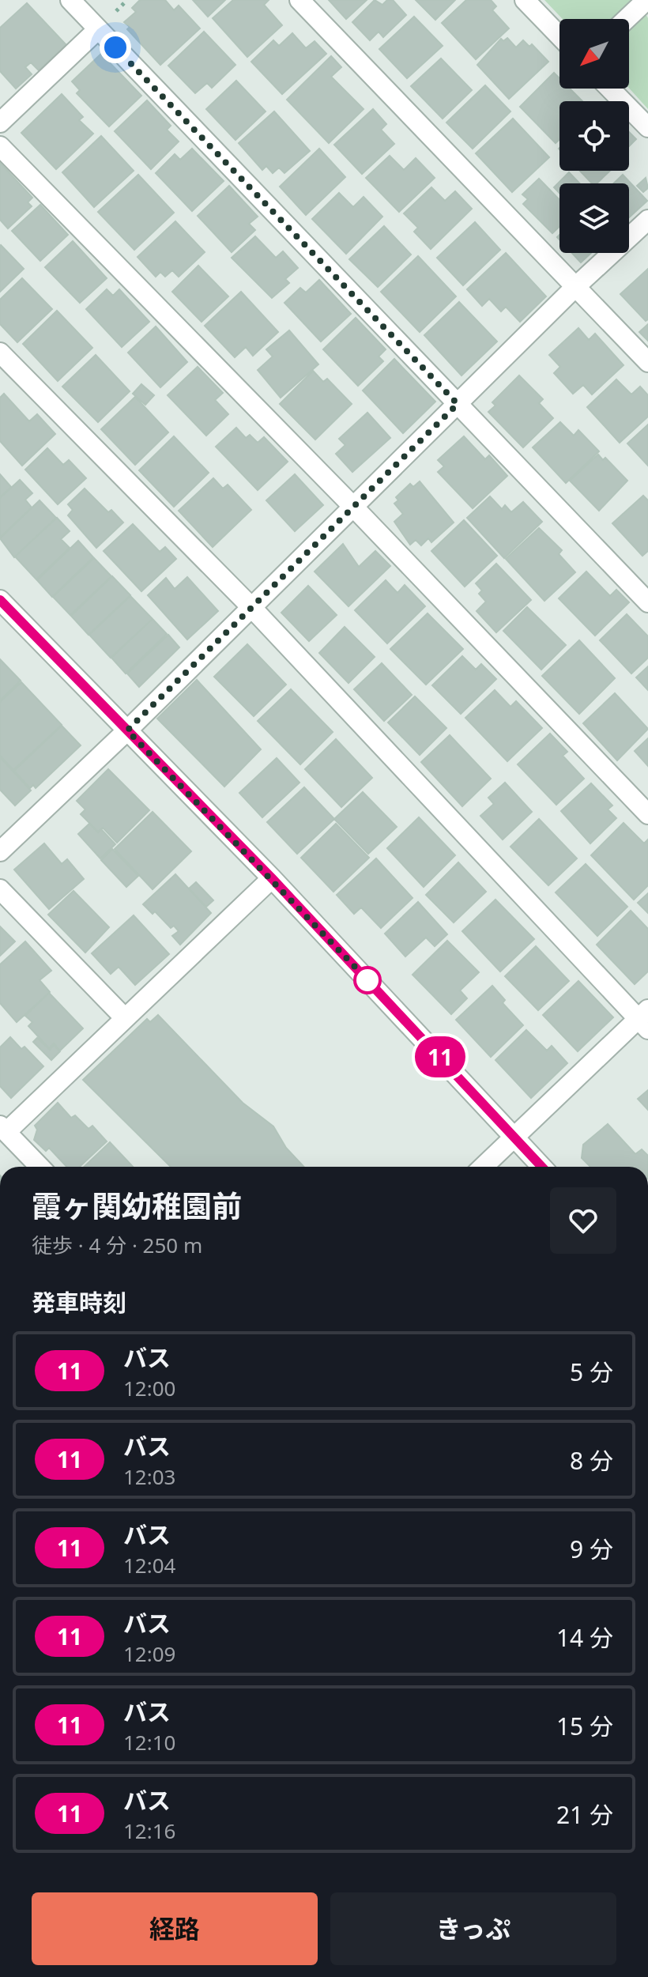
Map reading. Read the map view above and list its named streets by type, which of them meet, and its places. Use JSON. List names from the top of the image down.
{
  "lines": ["bus line 11"],
  "north": "bottom left",
  "page": {
    "on_map": "11",
    "heading": [
      ["霞ヶ関幼稚園前", "徒歩 · 4 分 · 250 m"],
      "発車時刻"
    ],
    "list": [
      {
        "mark": "11",
        "name": "バス",
        "note": "12:00",
        "value": "5 分"
      },
      {
        "mark": "11",
        "name": "バス",
        "note": "12:03",
        "value": "8 分"
      },
      {
        "mark": "11",
        "name": "バス",
        "note": "12:04",
        "value": "9 分"
      },
      {
        "mark": "11",
        "name": "バス",
        "note": "12:09",
        "value": "14 分"
      },
      {
        "mark": "11",
        "name": "バス",
        "note": "12:10",
        "value": "15 分"
      },
      {
        "mark": "11",
        "name": "バス",
        "note": "12:16",
        "value": "21 分"
      }
    ],
    "buttons": ["経路", "きっぷ"]
  }
}
